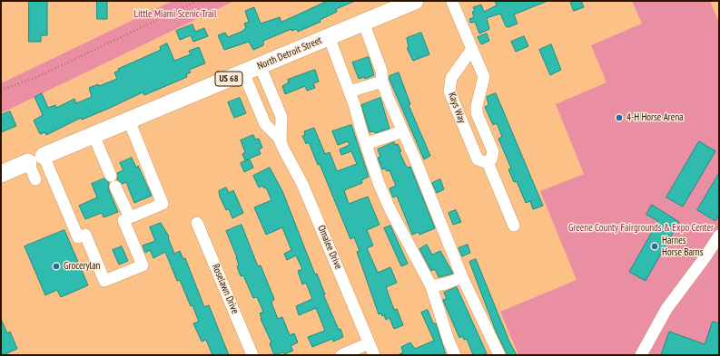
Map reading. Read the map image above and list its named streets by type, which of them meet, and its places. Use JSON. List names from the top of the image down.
{
  "streets": {
    "highway": ["North Detroit Street", "US 68"],
    "street": ["Kays Way", "Omalee Drive", "Roselawn Drive"]
  },
  "crossings": [
    ["North Detroit Street", "Omalee Drive"]
  ],
  "parks": ["Little Miami Scenic Trail", "Greene County Fairgrounds & Expo Center"],
  "places": ["4-H Horse Arena", "Harnes Horse Barns", "Grocerylan"]
}
